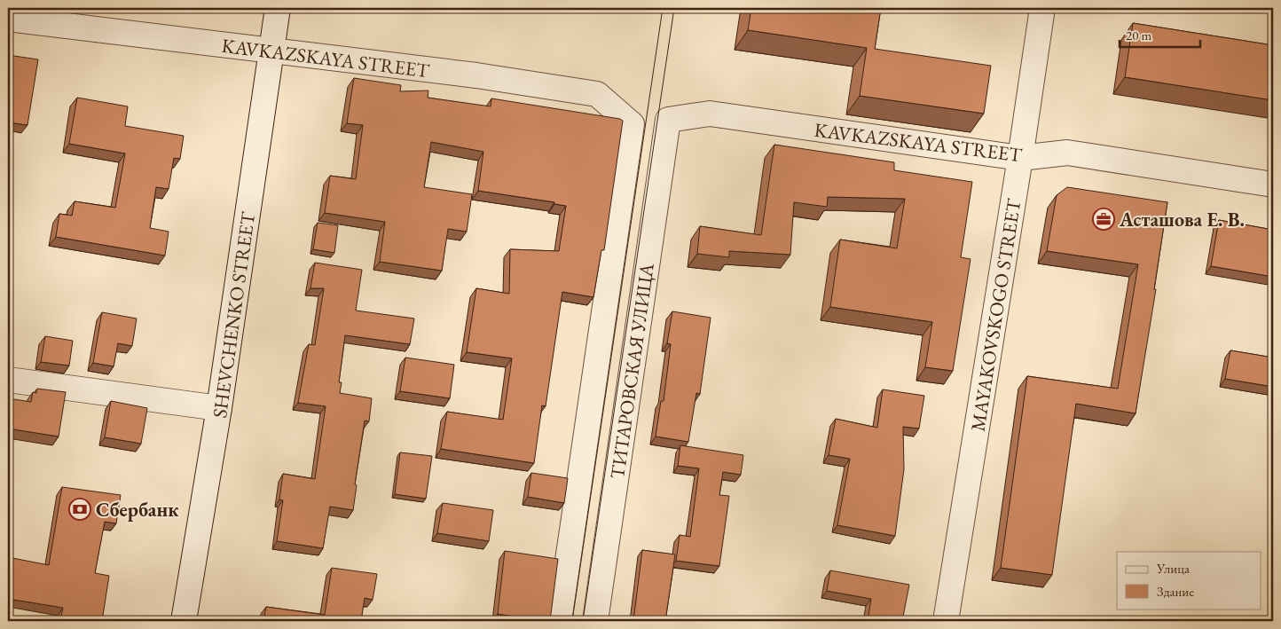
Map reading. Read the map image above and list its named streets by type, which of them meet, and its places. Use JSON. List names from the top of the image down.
{
  "streets": {
    "street": [
      "KAVKAZSKAYA STREET",
      "SHEVCHENKO STREET",
      "MAYAKOVSKOGO STREET",
      "ТИТАРОВСКАЯ УЛИЦА"
    ]
  },
  "crossings": [
    ["KAVKAZSKAYA STREET", "SHEVCHENKO STREET"],
    ["KAVKAZSKAYA STREET", "MAYAKOVSKOGO STREET"],
    ["KAVKAZSKAYA STREET", "ТИТАРОВСКАЯ УЛИЦА"]
  ],
  "places": {
    "office": ["Асташова Е. В."],
    "bank": ["Сбербанк"]
  },
  "legend": ["Улица", "Здание"],
  "scale_bar": "20 m"
}
